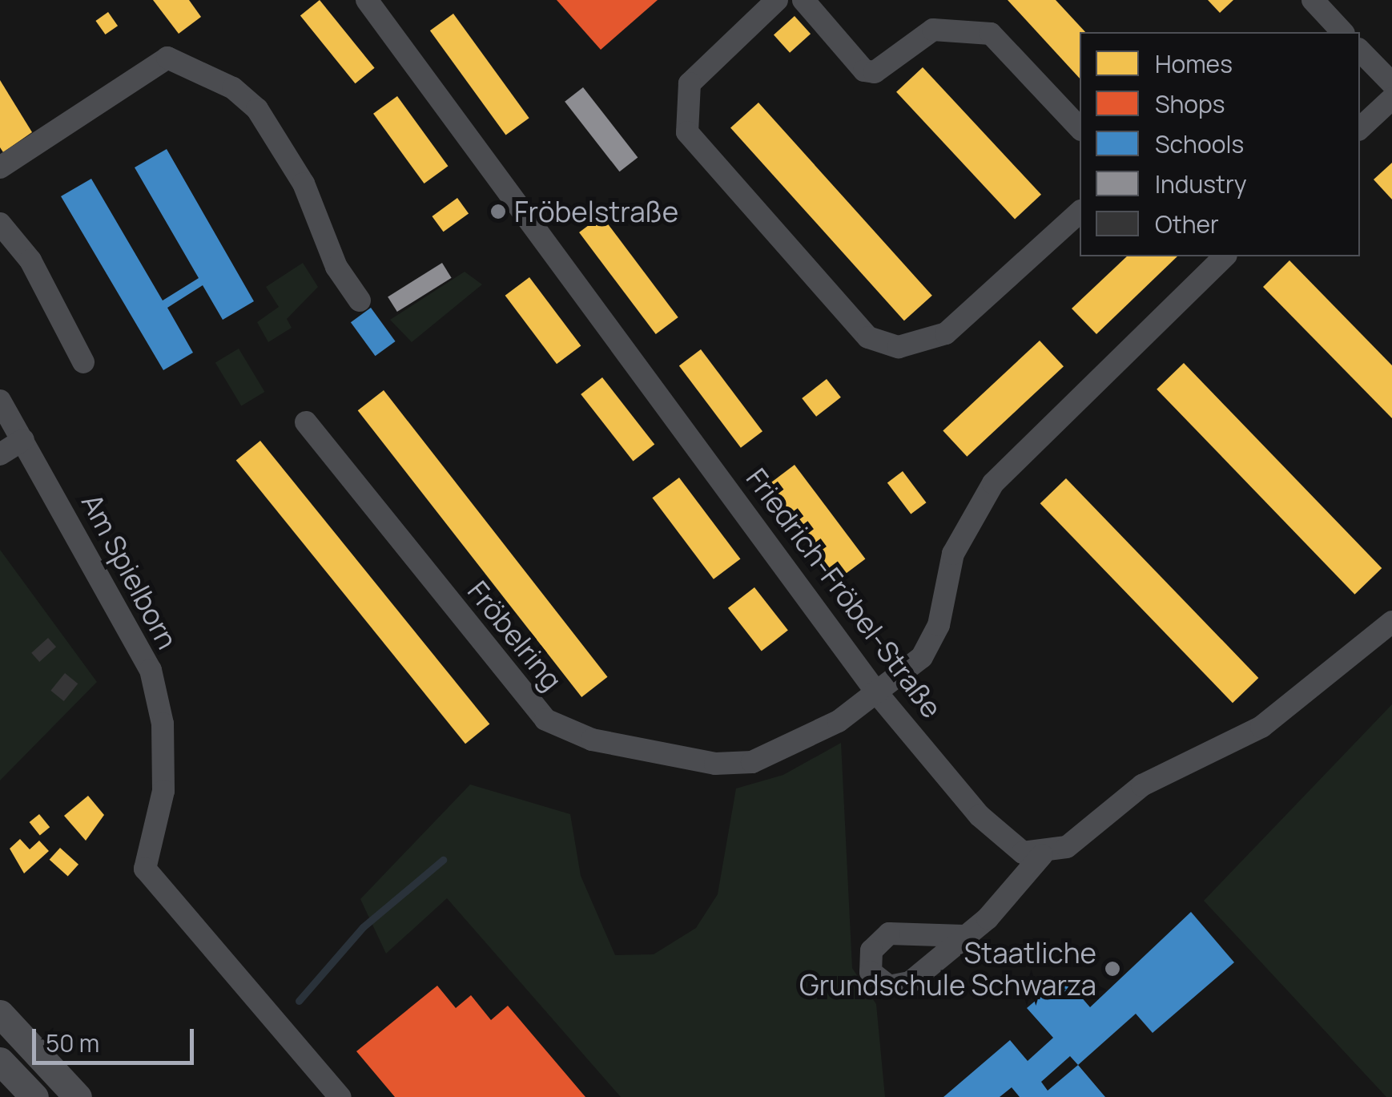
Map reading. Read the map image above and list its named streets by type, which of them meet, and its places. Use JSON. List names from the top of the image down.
{
  "streets": {
    "street": ["Am Spielborn", "Friedrich-Fröbel-Straße", "Fröbelring"]
  },
  "crossings": [
    ["Friedrich-Fröbel-Straße", "Fröbelring"]
  ],
  "places": ["Fröbelstraße", "Staatliche Grundschule Schwarza"],
  "legend": [
    "Homes",
    "Shops",
    "Schools",
    "Industry",
    "Other"
  ],
  "scale_bar": "50 m"
}
